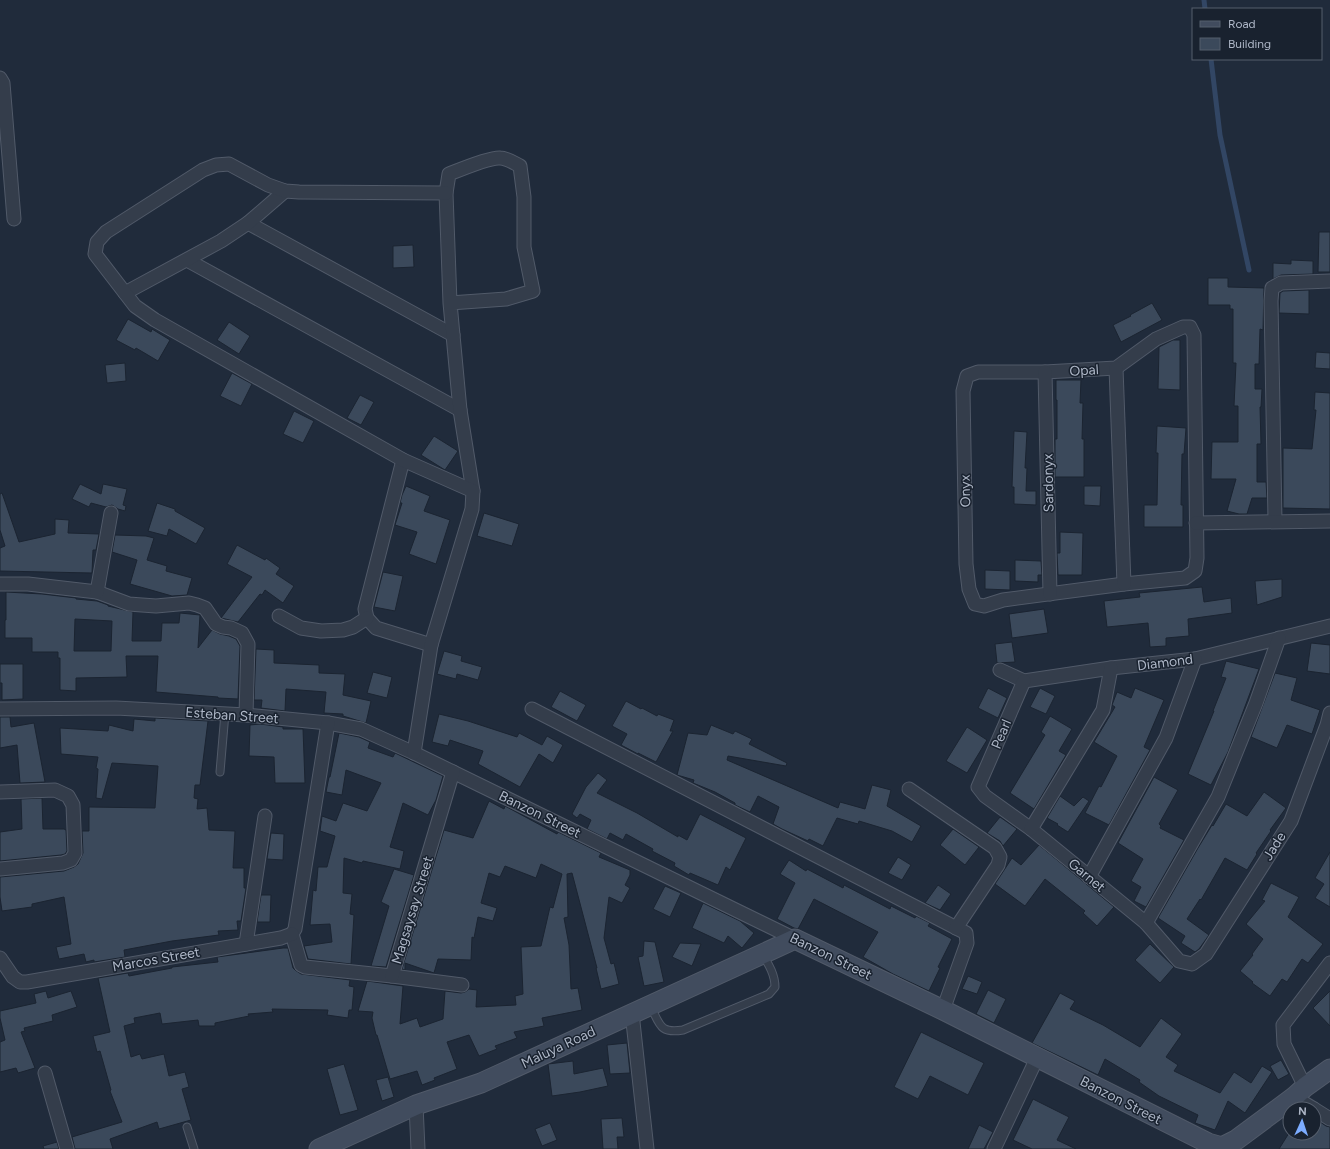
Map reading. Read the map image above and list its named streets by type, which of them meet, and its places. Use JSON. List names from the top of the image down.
{
  "streets": {
    "street": [
      "Opal",
      "Sardonyx",
      "Onyx",
      "Diamond",
      "Esteban Street",
      "Pearl",
      "Banzon Street",
      "Jade",
      "Garnet",
      "Magsaysay Street",
      "Marcos Street",
      "Maluya Road"
    ]
  },
  "crossings": [
    ["Opal", "Sardonyx"],
    ["Opal", "Onyx"],
    ["Sardonyx", "Onyx"],
    ["Diamond", "Pearl"],
    ["Esteban Street", "Banzon Street"],
    ["Esteban Street", "Magsaysay Street"],
    ["Pearl", "Garnet"],
    ["Banzon Street", "Magsaysay Street"],
    ["Banzon Street", "Maluya Road"],
    ["Jade", "Garnet"],
    ["Magsaysay Street", "Marcos Street"]
  ],
  "legend": ["Road", "Building"],
  "north": "top"
}
